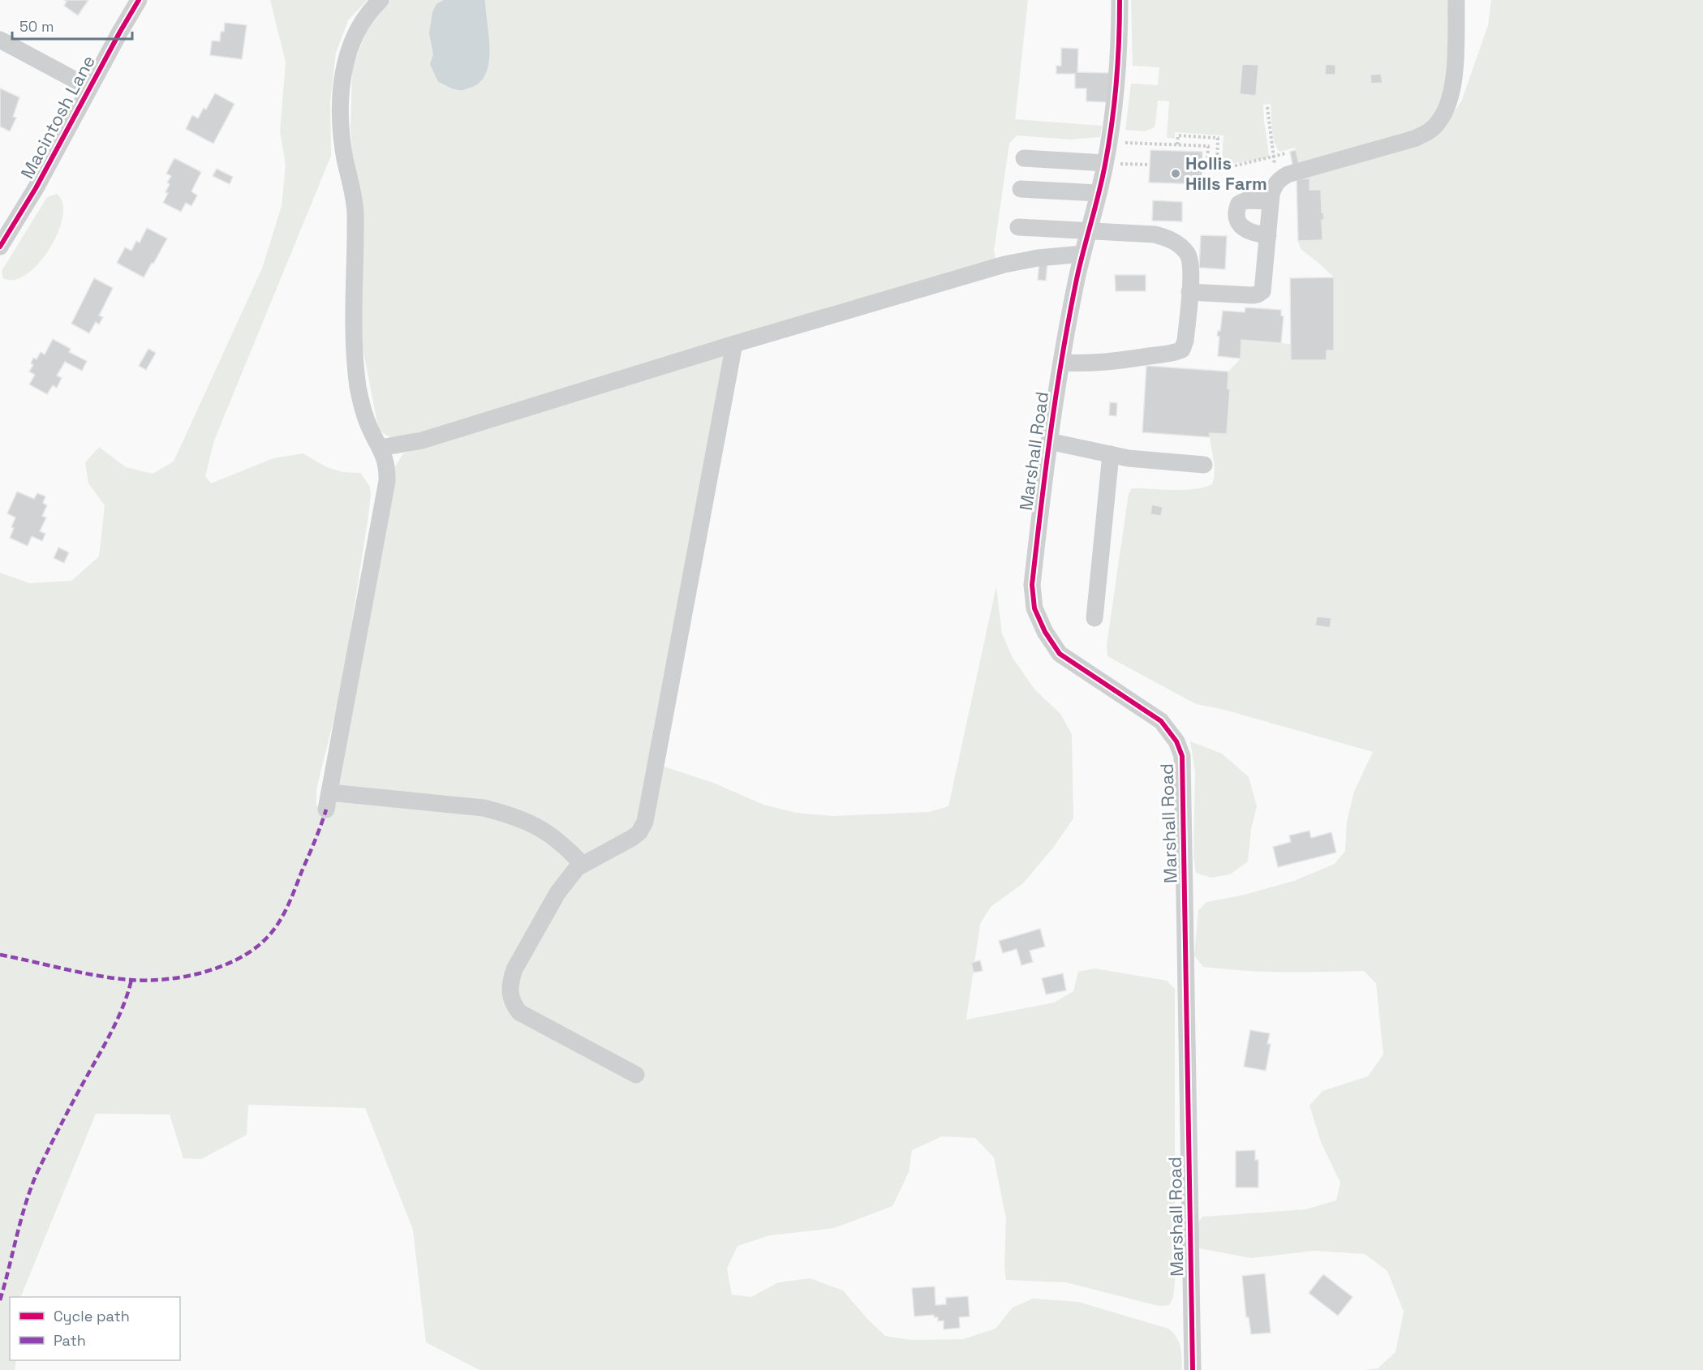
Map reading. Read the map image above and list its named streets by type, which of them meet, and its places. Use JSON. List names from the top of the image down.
{
  "streets": {
    "street": ["Macintosh Lane", "Marshall Road"]
  },
  "places": ["Hollis Hills Farm"],
  "legend": ["Cycle path", "Path"],
  "scale_bar": "50 m"
}
